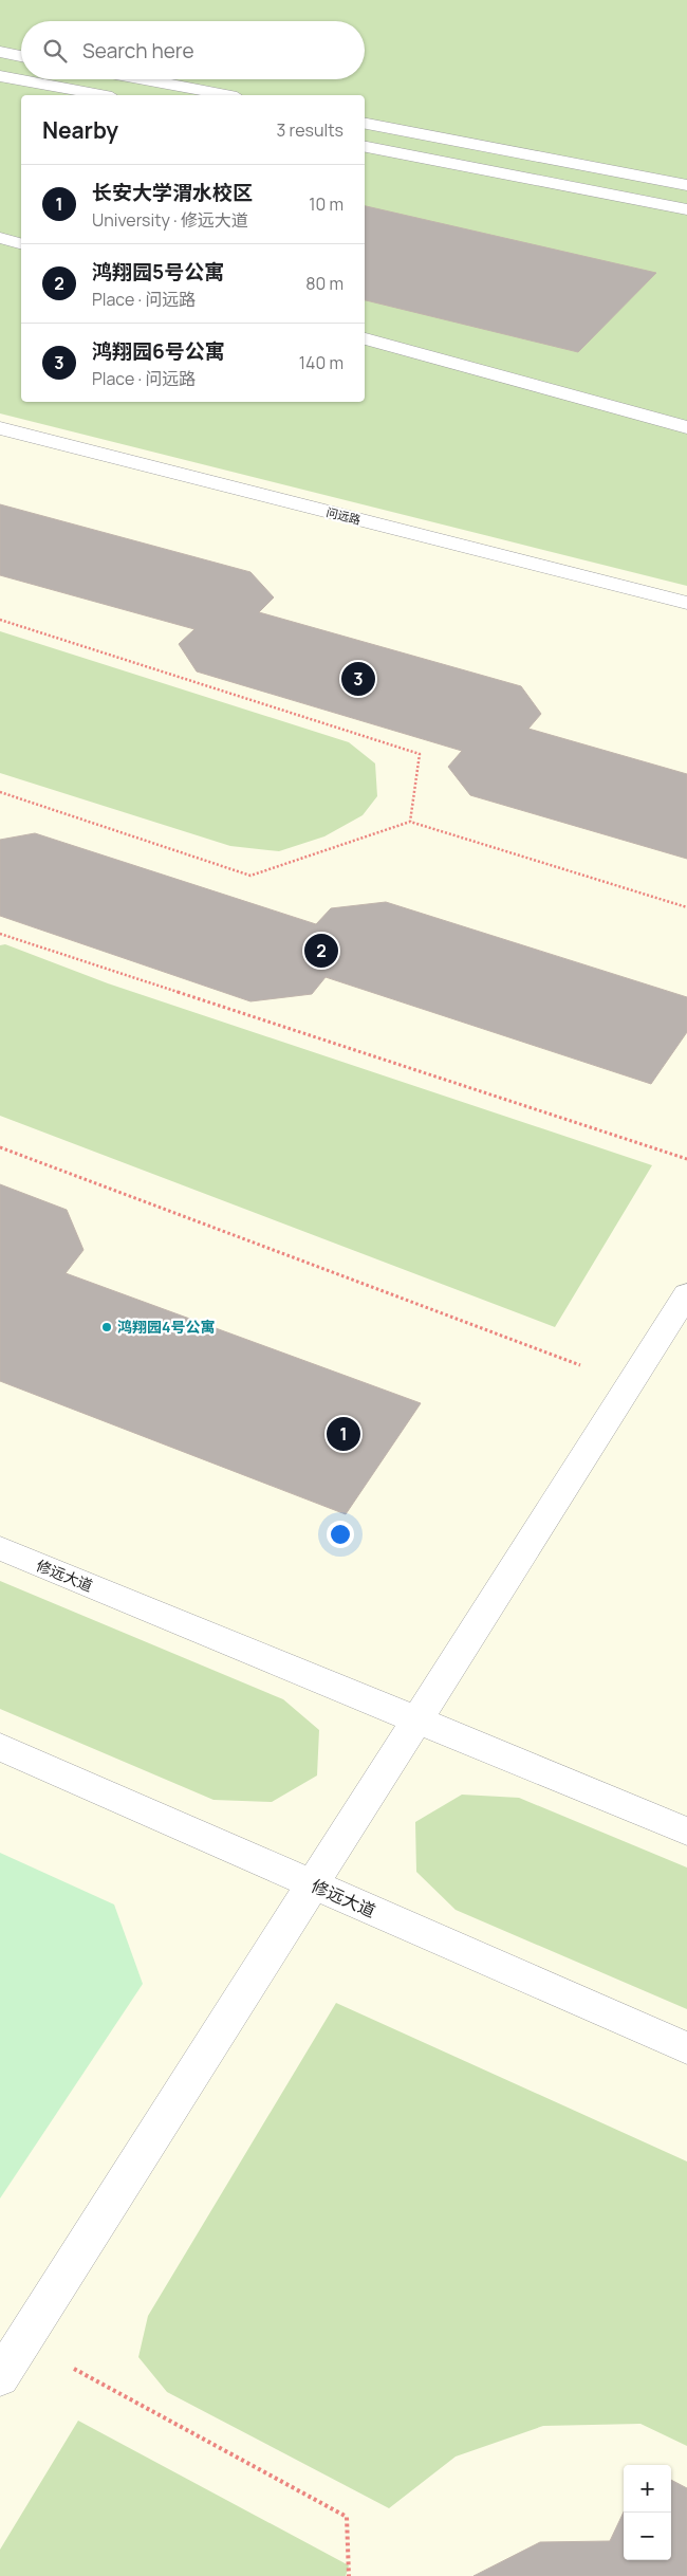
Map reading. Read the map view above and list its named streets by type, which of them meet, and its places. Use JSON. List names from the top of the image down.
{
  "streets": {
    "street": ["问远路", "修远大道"]
  },
  "places": ["鸿翔园4号公寓"],
  "page": {
    "search": "Search here",
    "heading": ["Nearby", "3 results"],
    "list": [
      {
        "mark": "1",
        "name": "长安大学渭水校区",
        "note": "University · 修远大道",
        "value": "10 m"
      },
      {
        "mark": "2",
        "name": "鸿翔园5号公寓",
        "note": "Place · 问远路",
        "value": "80 m"
      },
      {
        "mark": "3",
        "name": "鸿翔园6号公寓",
        "note": "Place · 问远路",
        "value": "140 m"
      }
    ],
    "pins": ["3", "2", "1"],
    "map_buttons": ["+", "−"]
  }
}
